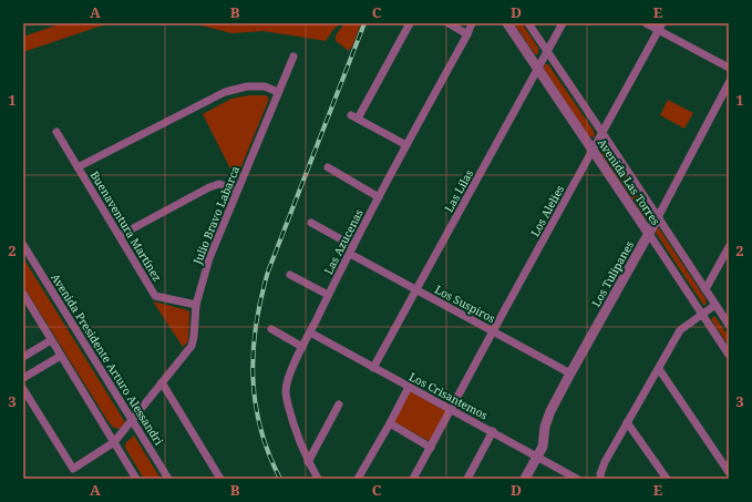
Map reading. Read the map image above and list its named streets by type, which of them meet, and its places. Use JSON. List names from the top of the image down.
{
  "streets": {
    "street": [
      "Avenida Las Torres",
      "Las Lilas",
      "Los Alelies",
      "Julio Bravo Labarca",
      "Buenaventura Martínez",
      "Las Azucenas",
      "Los Tulipanes",
      "Los Suspiros",
      "Avenida Presidente Arturo Alessandri",
      "Los Crisantemos"
    ]
  },
  "crossings": [
    ["Avenida Las Torres", "Las Lilas"],
    ["Avenida Las Torres", "Los Alelies"],
    ["Avenida Las Torres", "Los Tulipanes"],
    ["Las Lilas", "Los Suspiros"],
    ["Las Lilas", "Los Crisantemos"],
    ["Los Alelies", "Los Suspiros"],
    ["Los Alelies", "Los Crisantemos"],
    ["Julio Bravo Labarca", "Buenaventura Martínez"],
    ["Julio Bravo Labarca", "Avenida Presidente Arturo Alessandri"],
    ["Las Azucenas", "Los Suspiros"],
    ["Las Azucenas", "Los Crisantemos"],
    ["Los Tulipanes", "Los Suspiros"],
    ["Los Tulipanes", "Los Crisantemos"]
  ],
  "grid": {
    "columns": [
      "A",
      "B",
      "C",
      "D",
      "E"
    ],
    "rows": ["1", "2", "3"]
  }
}
